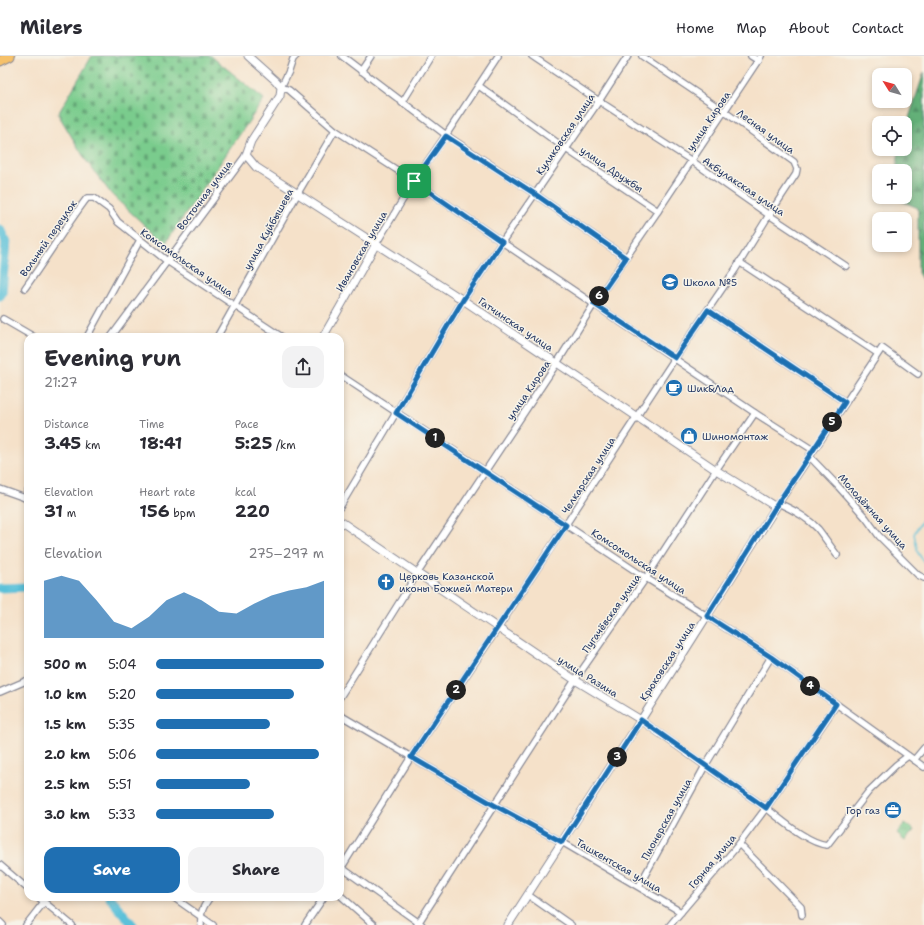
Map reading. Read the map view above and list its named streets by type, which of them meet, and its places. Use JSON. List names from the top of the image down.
{
  "streets": {
    "street": [
      "улица Кирова",
      "Лесная улица",
      "Куликовская улица",
      "улица Дружбы",
      "Акбулакская улица",
      "Восточная улица",
      "улица Куйбышева",
      "Вольный переулок",
      "Ивановская улица",
      "Комсомольская улица",
      "Гатчинская улица",
      "Челкарская улица",
      "Молодёжная улица",
      "Пугачёвская улица",
      "Крюковская улица",
      "улица Разина",
      "Пионерская улица",
      "Горная улица",
      "Ташкентская улица"
    ]
  },
  "crossings": [
    ["улица Кирова", "Лесная улица"],
    ["улица Кирова", "улица Дружбы"],
    ["улица Кирова", "Акбулакская улица"],
    ["улица Кирова", "Комсомольская улица"],
    ["улица Кирова", "Гатчинская улица"],
    ["улица Кирова", "улица Разина"],
    ["Лесная улица", "Челкарская улица"],
    ["Куликовская улица", "улица Дружбы"],
    ["Куликовская улица", "Акбулакская улица"],
    ["Куликовская улица", "Комсомольская улица"],
    ["Куликовская улица", "Гатчинская улица"],
    ["улица Дружбы", "Ивановская улица"],
    ["Акбулакская улица", "Челкарская улица"],
    ["Восточная улица", "Комсомольская улица"],
    ["Восточная улица", "Гатчинская улица"],
    ["улица Куйбышева", "Комсомольская улица"],
    ["улица Куйбышева", "Гатчинская улица"],
    ["Вольный переулок", "Комсомольская улица"],
    ["Ивановская улица", "Гатчинская улица"],
    ["Комсомольская улица", "Челкарская улица"],
    ["Комсомольская улица", "Пугачёвская улица"],
    ["Комсомольская улица", "Крюковская улица"],
    ["Комсомольская улица", "улица Разина"],
    ["Комсомольская улица", "Пионерская улица"],
    ["Комсомольская улица", "Горная улица"],
    ["Гатчинская улица", "Челкарская улица"],
    ["Гатчинская улица", "Пугачёвская улица"],
    ["Гатчинская улица", "Крюковская улица"],
    ["Челкарская улица", "улица Разина"],
    ["Челкарская улица", "Ташкентская улица"],
    ["Молодёжная улица", "Крюковская улица"],
    ["Пугачёвская улица", "улица Разина"],
    ["Пугачёвская улица", "Ташкентская улица"],
    ["Крюковская улица", "улица Разина"],
    ["Крюковская улица", "Ташкентская улица"],
    ["улица Разина", "Пионерская улица"],
    ["улица Разина", "Горная улица"],
    ["Пионерская улица", "Ташкентская улица"],
    ["Горная улица", "Ташкентская улица"]
  ],
  "places": {
    "school or university": ["Школа №5"],
    "cafe": ["Шик&Лад"],
    "shop": ["Шиномонтаж"],
    "church": ["Церковь Казанской иконы Божией Матери"],
    "office": ["Гор газ"]
  },
  "north": "top left",
  "page": {
    "header": "Milers",
    "nav": [
      "Home",
      "Map",
      "About",
      "Contact"
    ],
    "map_buttons": ["+", "−"],
    "pins": [
      "6",
      "5",
      "1",
      "4",
      "2",
      "3"
    ],
    "heading": ["Evening run", "21:27"],
    "stats": [
      ["Distance", "3.45 km"],
      ["Time", "18:41"],
      ["Pace", "5:25 /km"],
      ["Elevation", "31 m"],
      ["Heart rate", "156 bpm"],
      ["kcal", "220"]
    ],
    "chart": ["Elevation", "275–297 m"],
    "list": [
      {
        "name": "500 m",
        "note": "5:04"
      },
      {
        "name": "1.0 km",
        "note": "5:20"
      },
      {
        "name": "1.5 km",
        "note": "5:35"
      },
      {
        "name": "2.0 km",
        "note": "5:06"
      },
      {
        "name": "2.5 km",
        "note": "5:51"
      },
      {
        "name": "3.0 km",
        "note": "5:33"
      }
    ],
    "buttons": ["Save", "Share"]
  }
}
